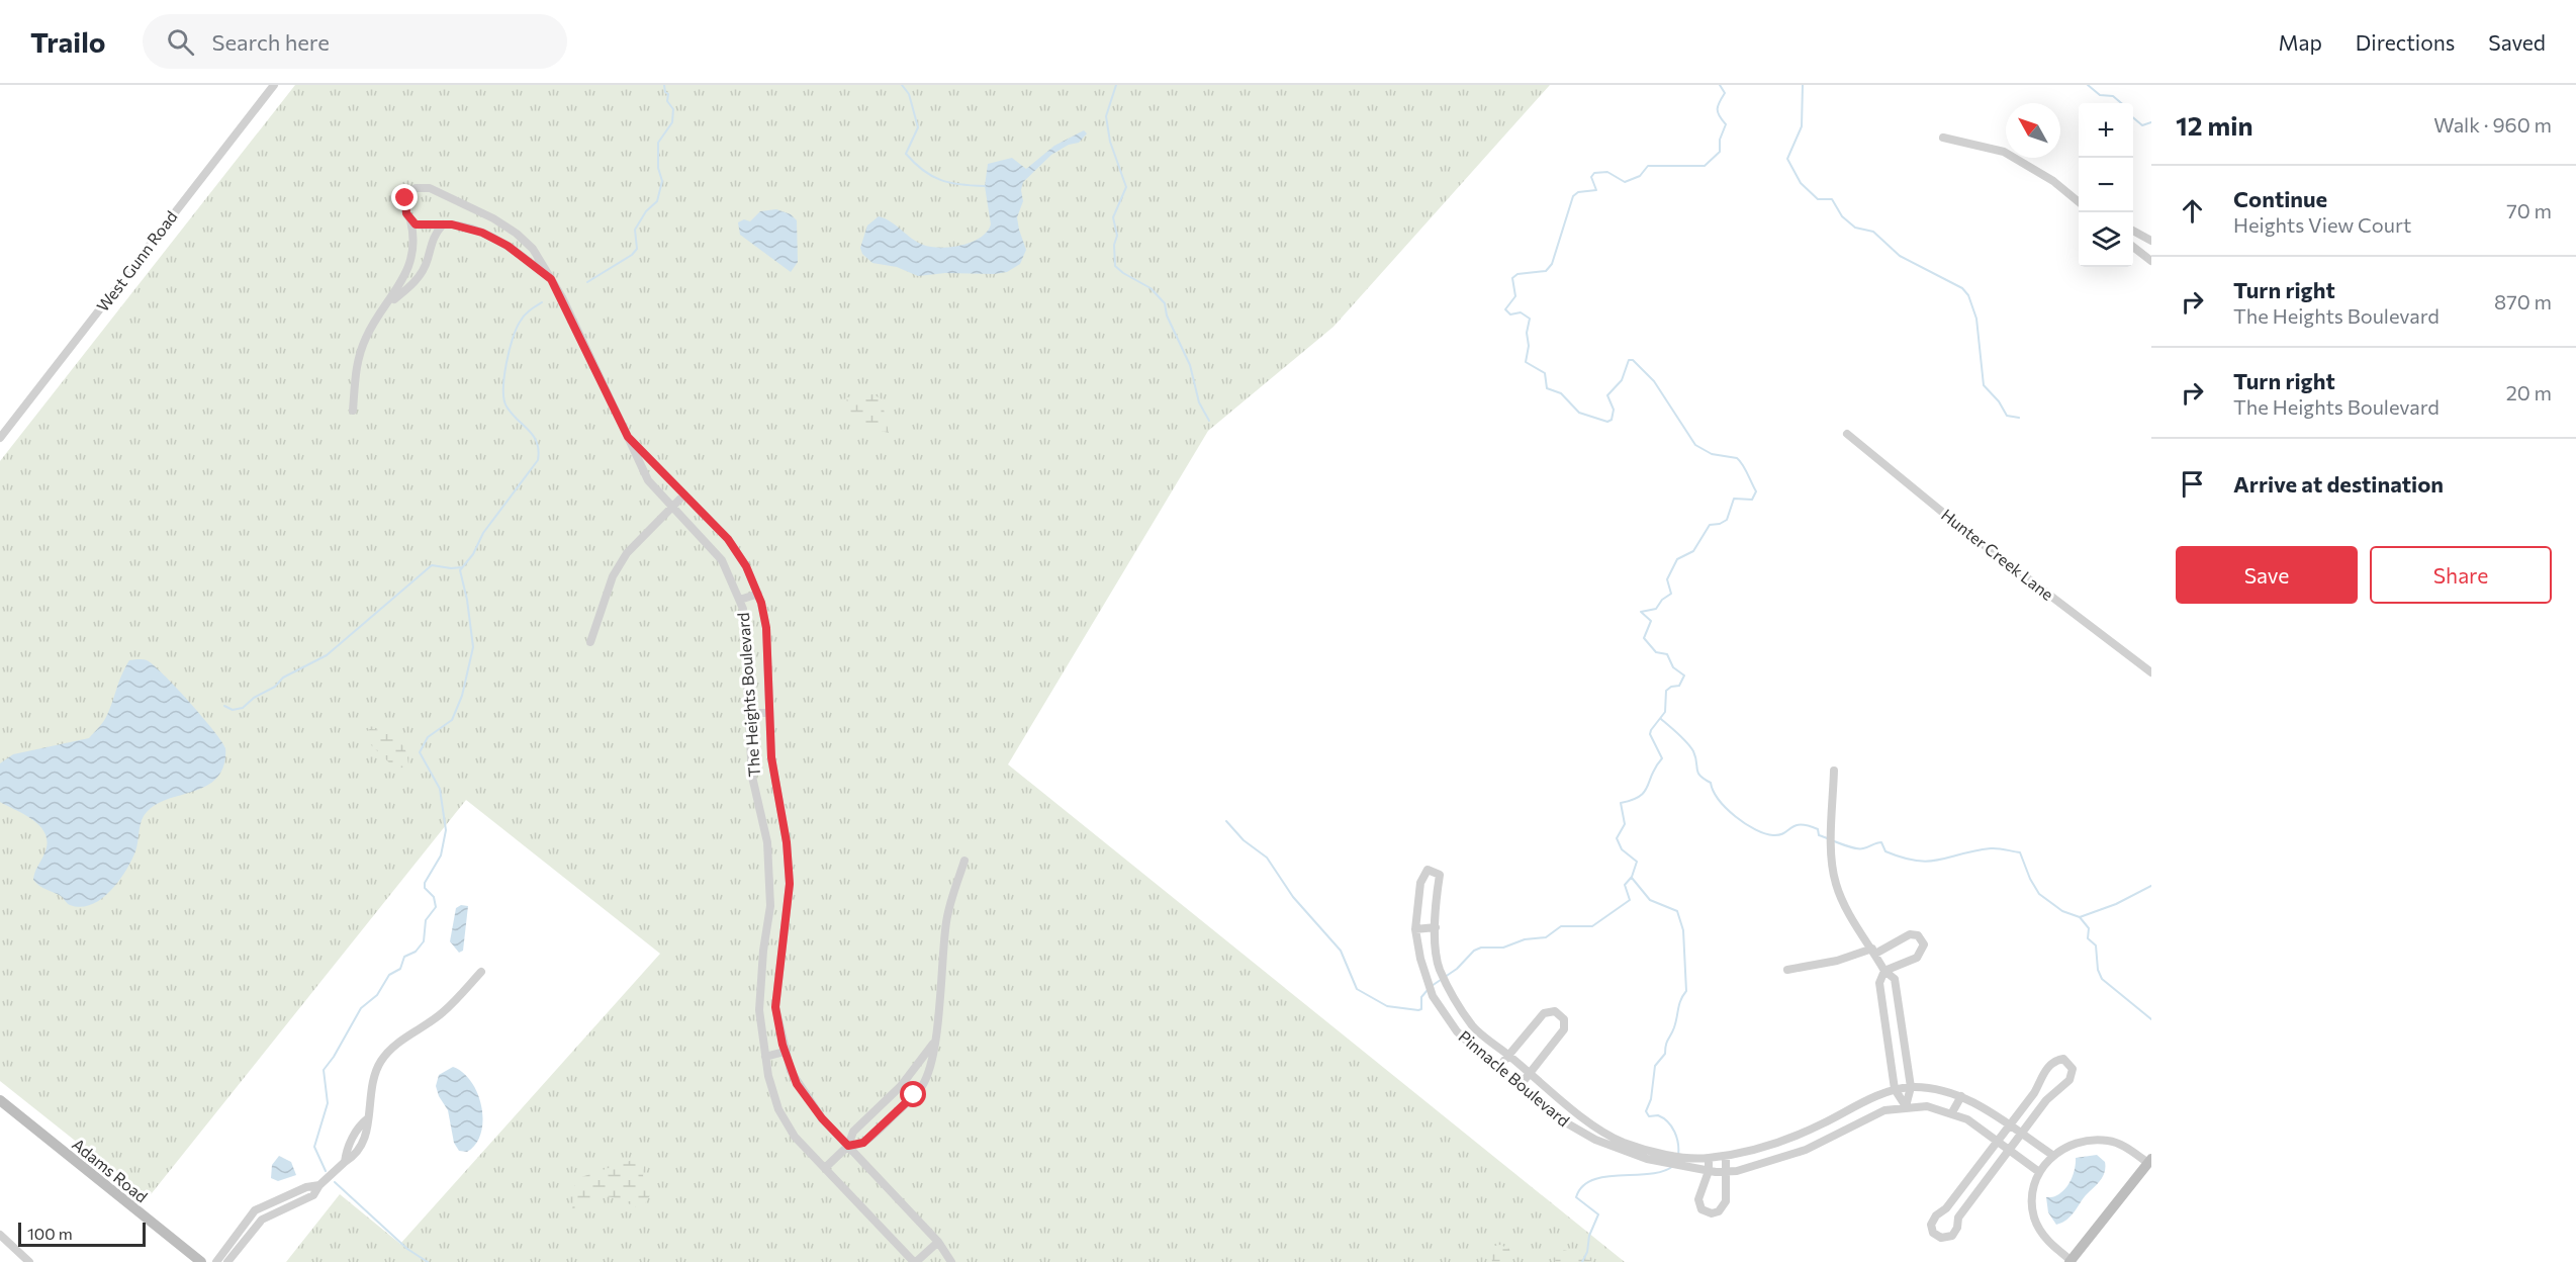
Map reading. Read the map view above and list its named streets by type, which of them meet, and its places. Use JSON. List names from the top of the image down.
{
  "streets": {
    "main road": ["Adams Road"],
    "street": [
      "West Gunn Road",
      "Hunter Creek Lane",
      "The Heights Boulevard",
      "Pinnacle Boulevard"
    ]
  },
  "scale_bar": "100 m",
  "north": "top left",
  "page": {
    "header": "Trailo",
    "search": "Search here",
    "nav": ["Map", "Directions", "Saved"],
    "heading": ["12 min", "Walk · 960 m"],
    "map_buttons": ["+", "−"],
    "list": [
      ["Continue", "Heights View Court", "70 m"],
      ["Turn right", "The Heights Boulevard", "870 m"],
      ["Turn right", "The Heights Boulevard", "20 m"],
      "Arrive at destination"
    ],
    "buttons": ["Save", "Share"],
    "scale": "100 m"
  }
}
